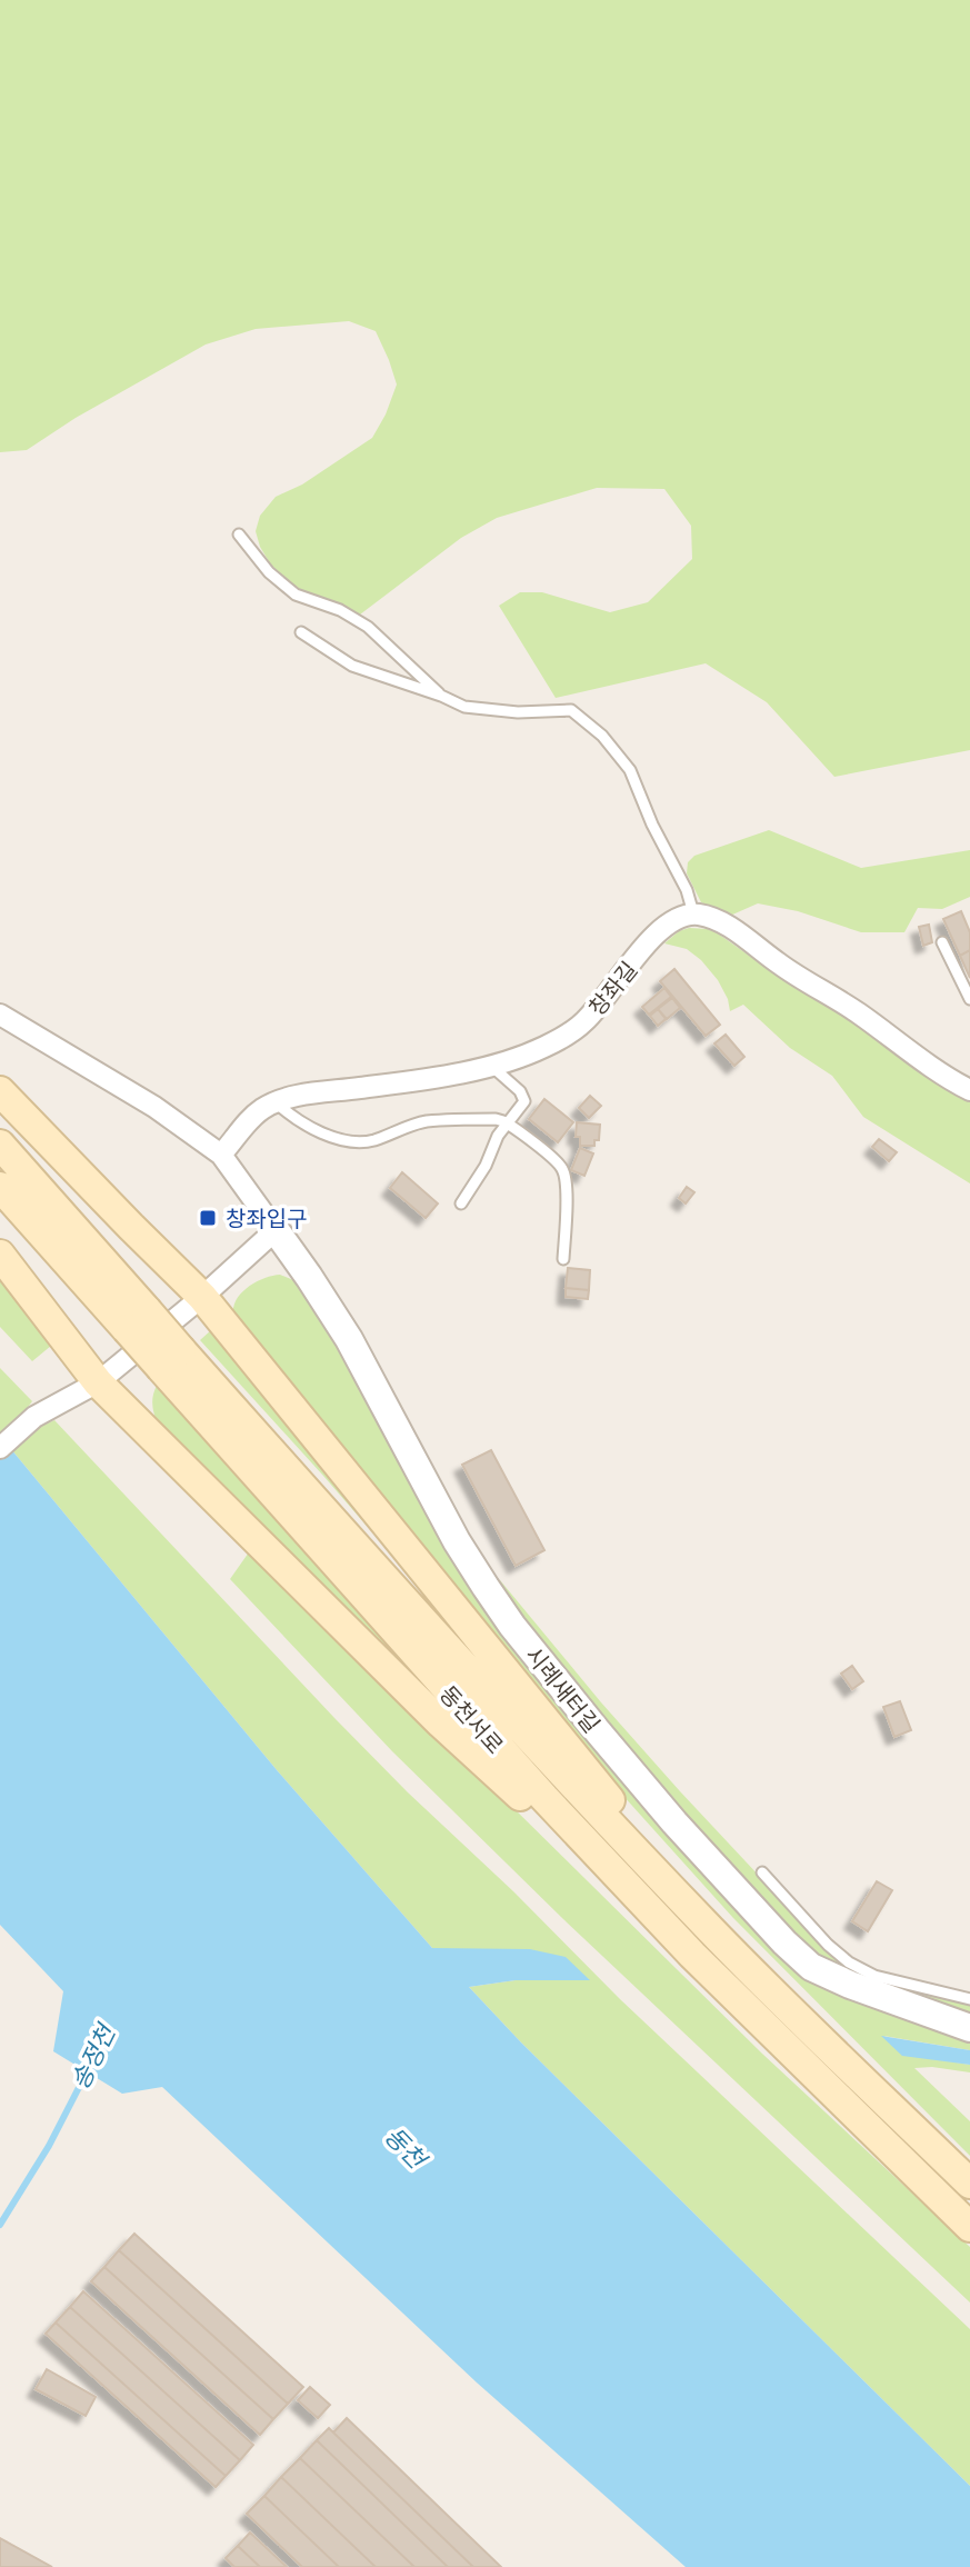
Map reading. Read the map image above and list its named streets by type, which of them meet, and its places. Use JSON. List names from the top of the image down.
{
  "streets": {
    "main road": ["동천서로"],
    "street": ["창좌길", "시례새터길"]
  },
  "water": ["송정천", "동천"],
  "places": {
    "transit": ["창좌입구"]
  }
}
